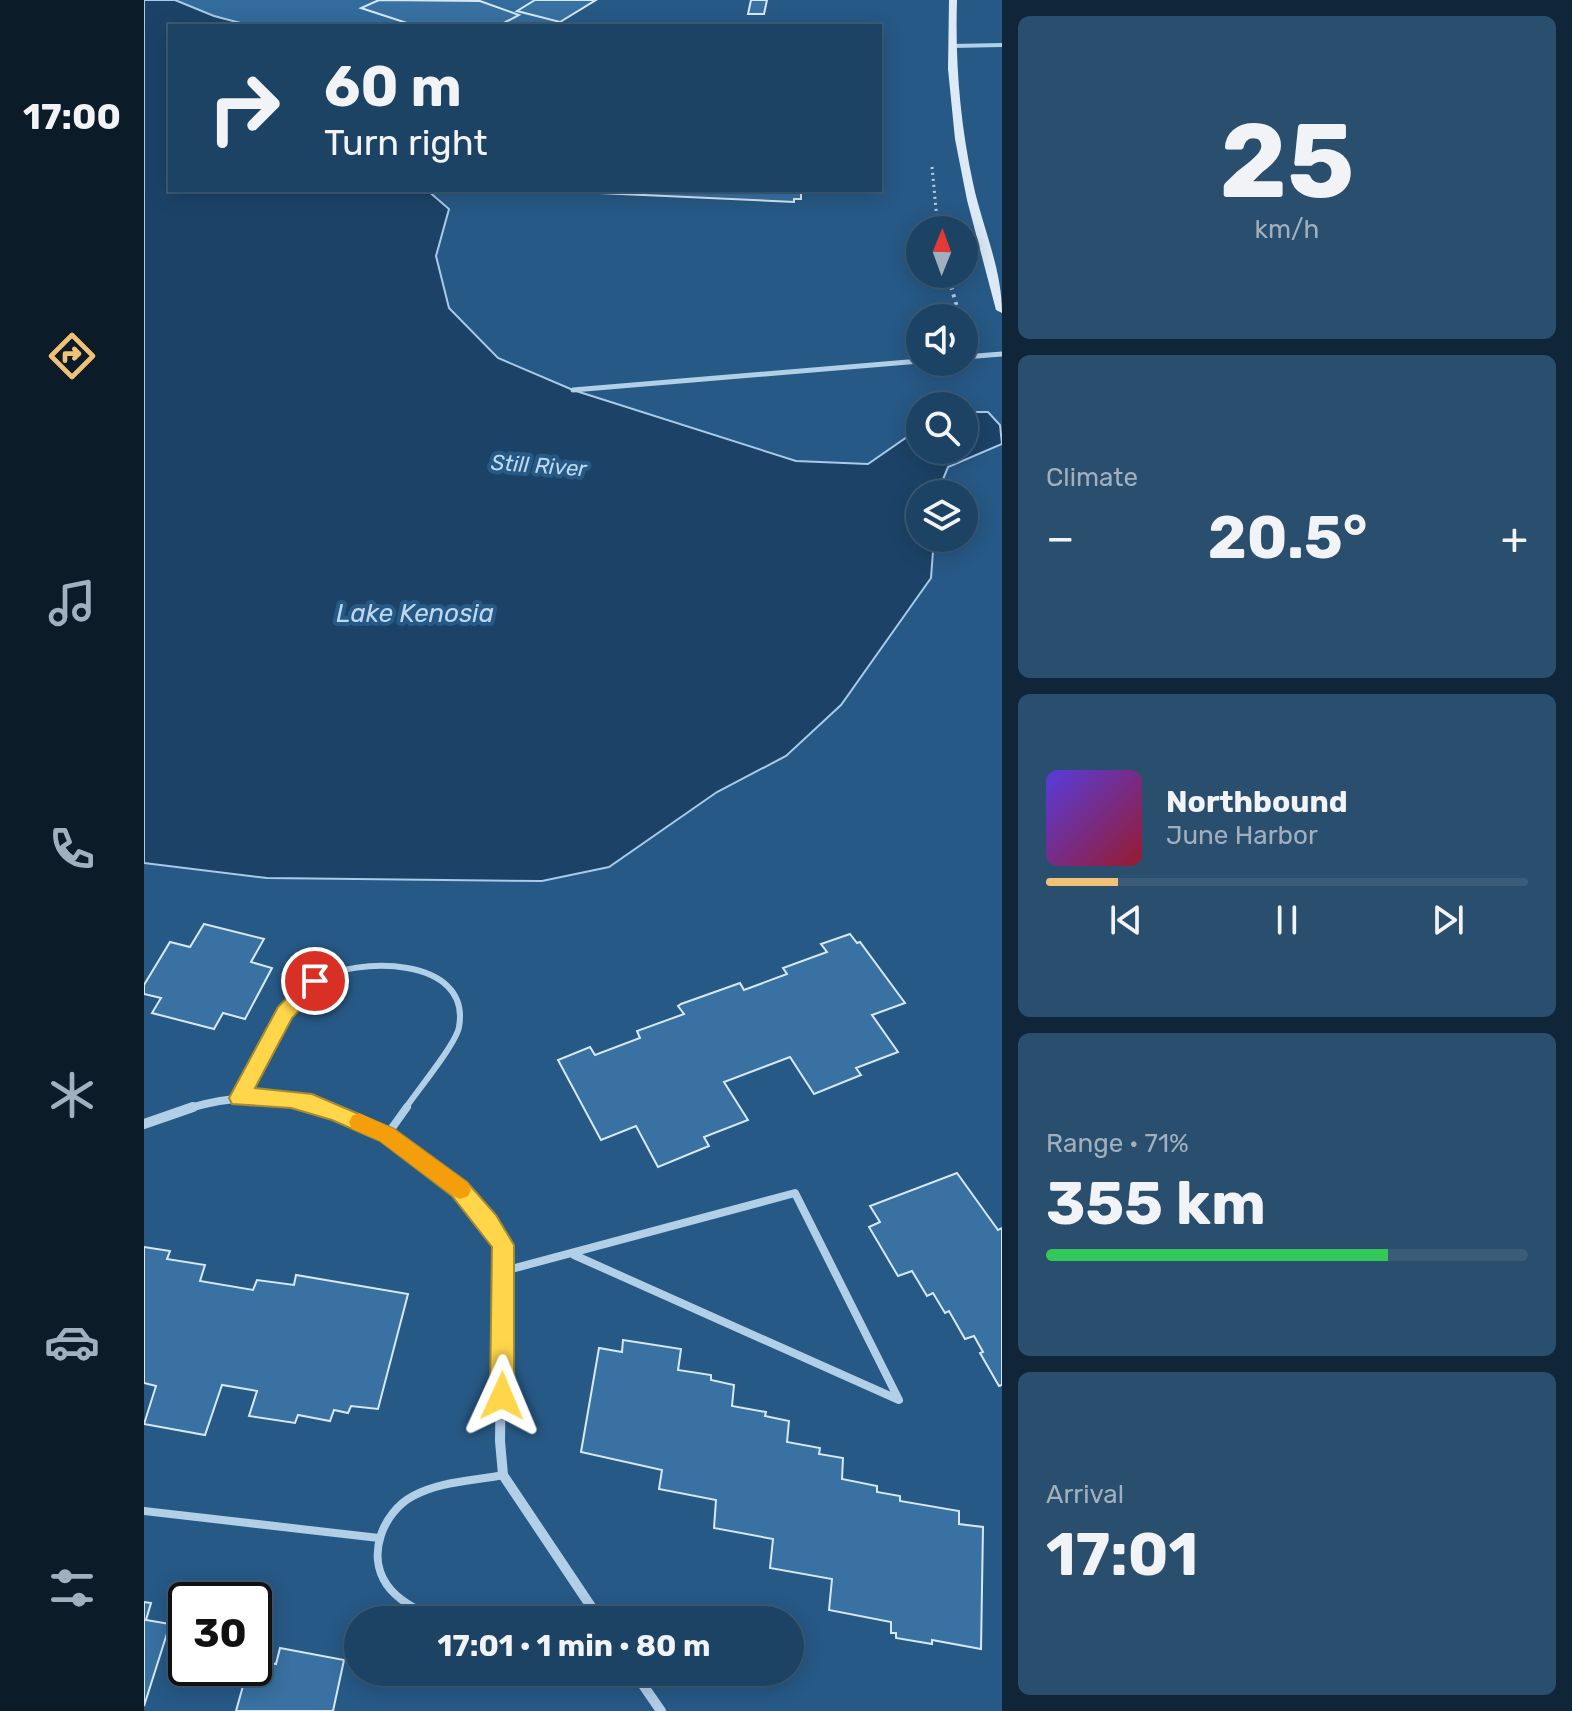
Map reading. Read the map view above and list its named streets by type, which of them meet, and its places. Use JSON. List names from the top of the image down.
{
  "water": ["Still River", "Lake Kenosia"],
  "north": "top",
  "page": {
    "tabs": "17:00",
    "tile": [
      ["25", "km/h"],
      "Climate",
      ["Range · 71%", "355 km"],
      ["Arrival", "17:01"]
    ],
    "turn": ["60 m", "Turn right"],
    "heat": ["−", "20.5°", "+"],
    "song": ["Northbound", "June Harbor"],
    "limit": "30",
    "trip": "17:01 · 1 min · 80 m"
  }
}
